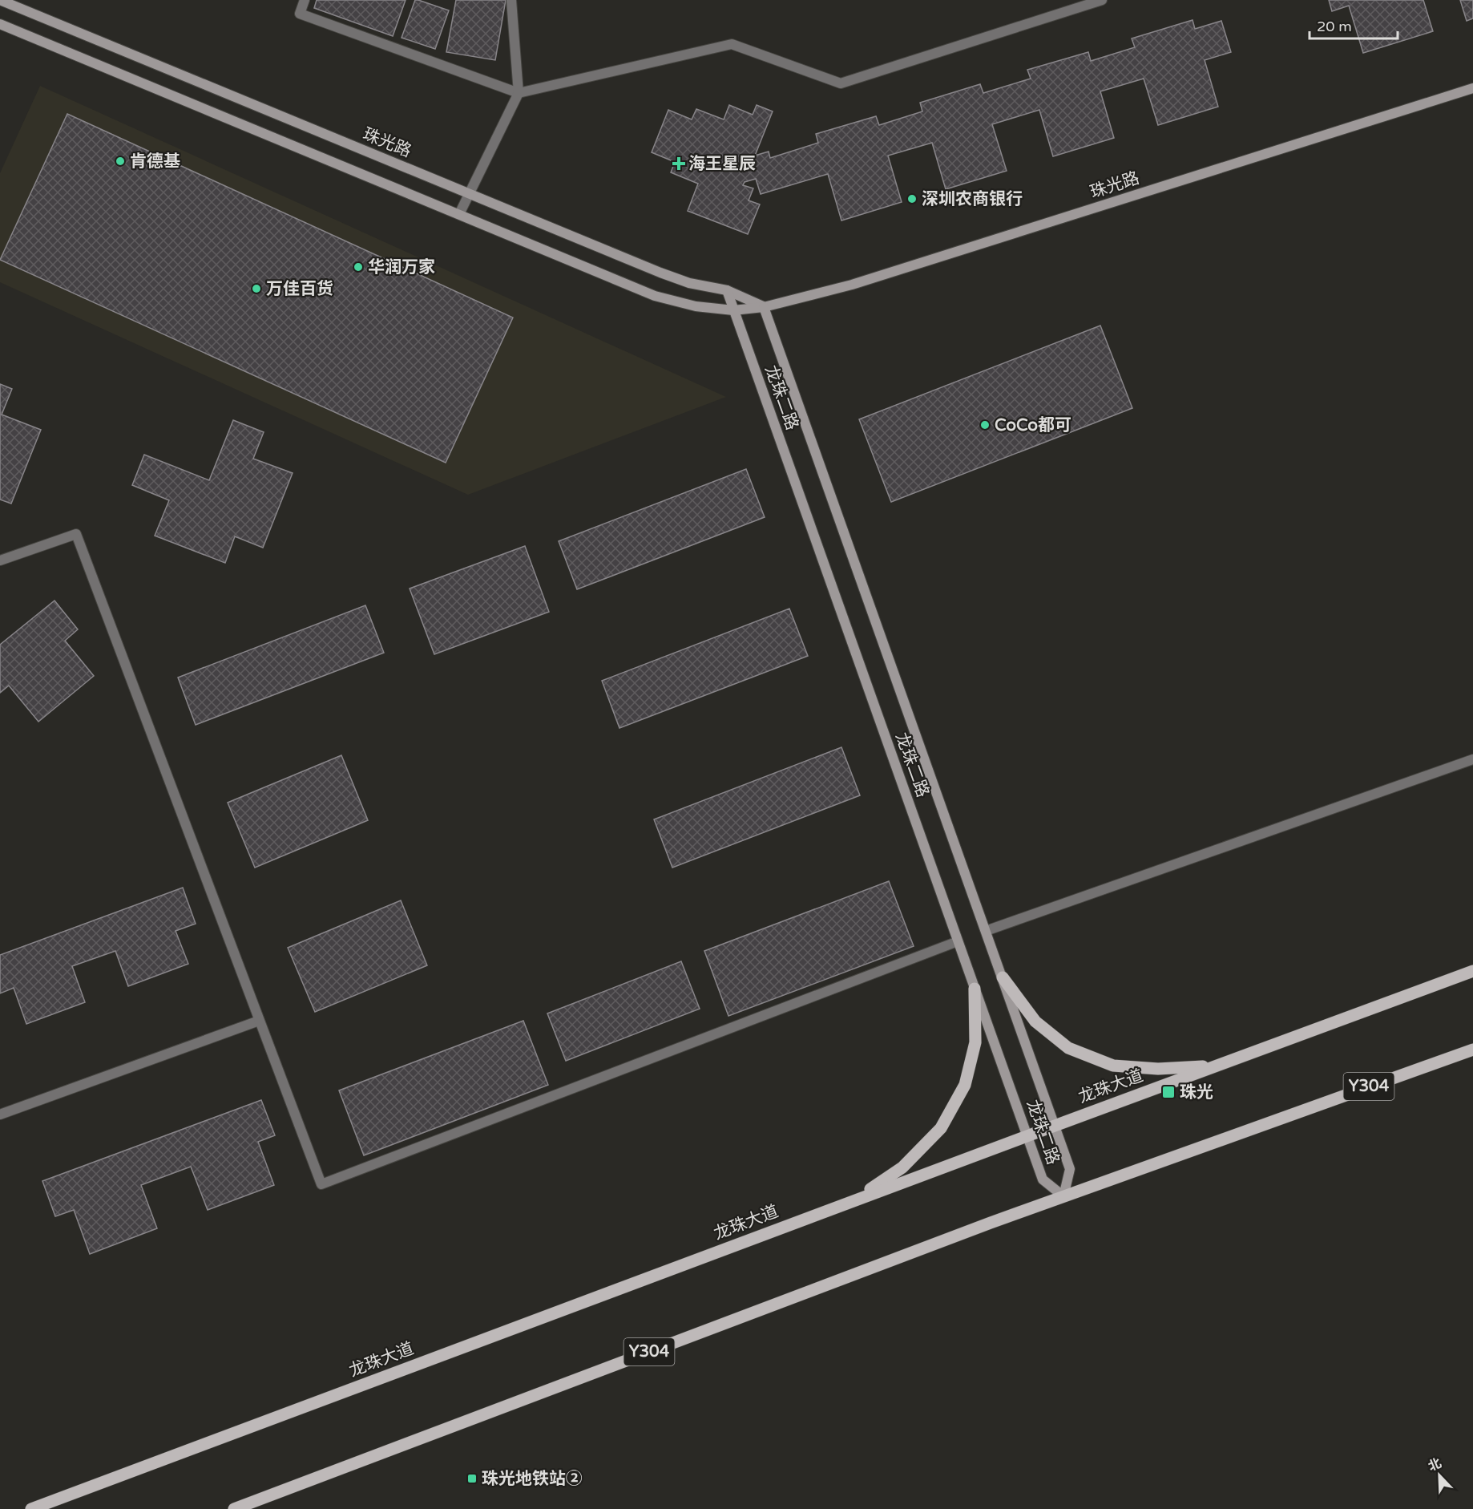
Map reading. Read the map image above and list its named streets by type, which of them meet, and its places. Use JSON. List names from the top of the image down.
{
  "streets": {
    "main road": [
      "珠光路",
      "龙珠二路",
      "龙珠大道",
      "Y304"
    ]
  },
  "crossings": [
    ["珠光路", "龙珠二路"],
    ["龙珠二路", "龙珠大道"],
    ["龙珠二路", "Y304"]
  ],
  "places": {
    "other": [
      "肯德基",
      "深圳农商银行",
      "华润万家",
      "万佳百货",
      "CoCo都可"
    ],
    "health": ["海王星辰"],
    "transit": ["珠光", "珠光地铁站②"]
  },
  "scale_bar": "20 m",
  "north": "top left"
}
